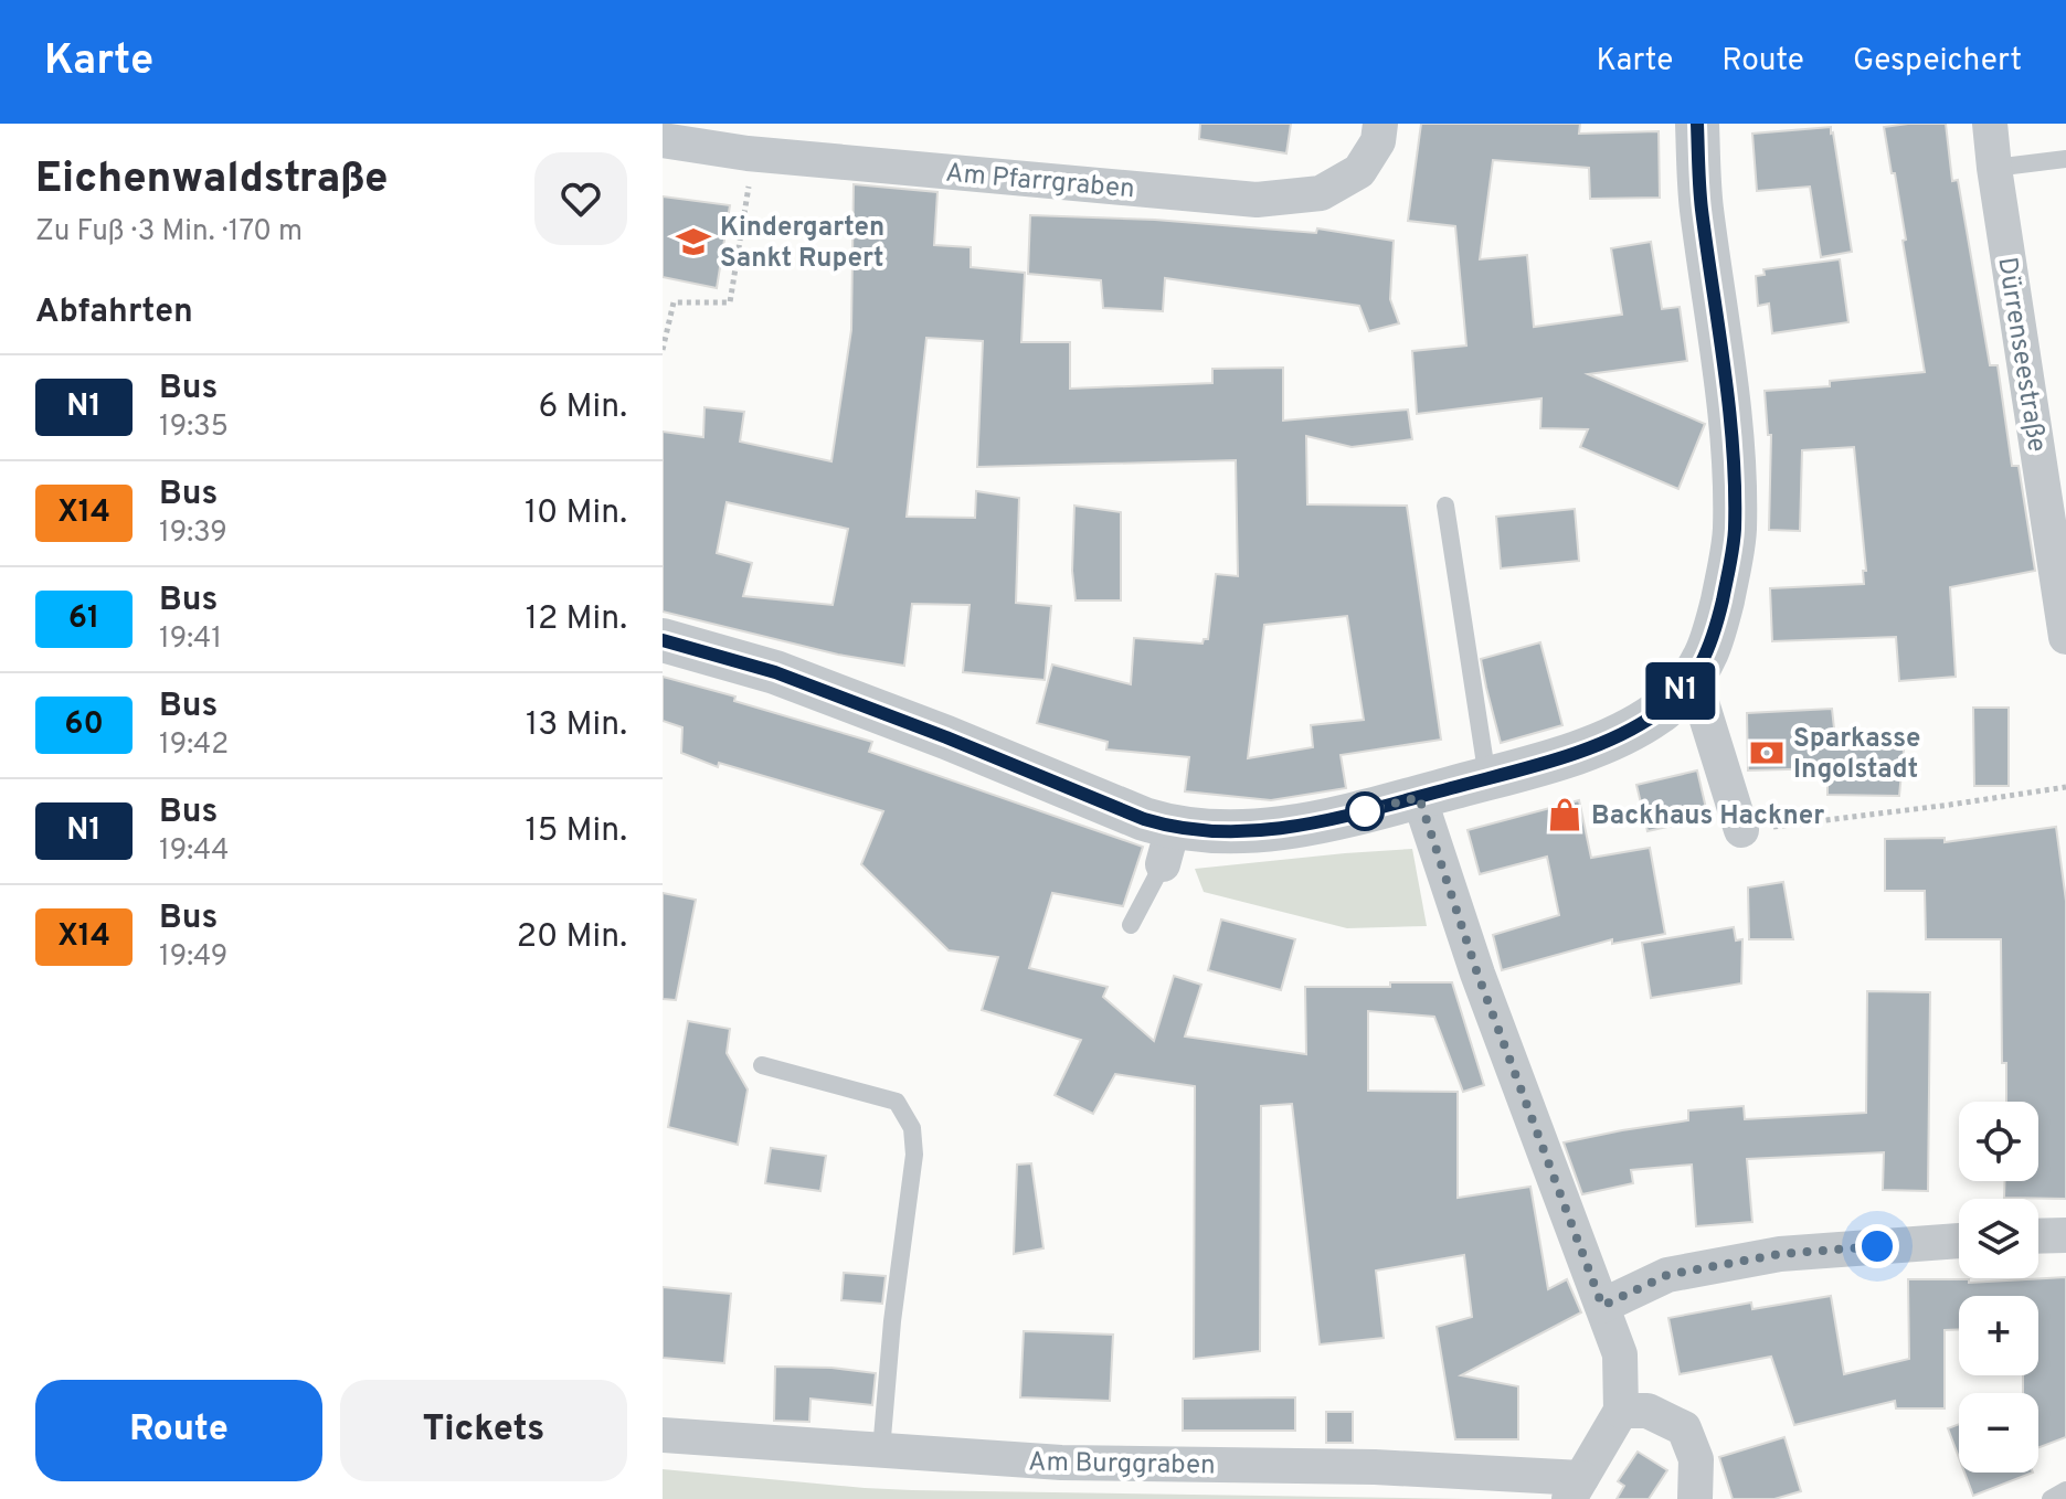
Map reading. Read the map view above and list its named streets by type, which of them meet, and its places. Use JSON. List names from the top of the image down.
{
  "streets": {
    "street": ["Am Pfarrgraben", "Dürrenseestraße", "Am Burggraben"]
  },
  "places": {
    "school or university": ["Kindergarten Sankt Rupert"],
    "bank": ["Sparkasse Ingolstadt"],
    "shop": ["Backhaus Hackner"]
  },
  "lines": ["bus line N1"],
  "page": {
    "header": "Karte",
    "nav": ["Karte", "Route", "Gespeichert"],
    "heading": [
      ["Eichenwaldstraße", "Zu Fuß · 3 Min. · 170 m"],
      "Abfahrten"
    ],
    "on_map": "N1",
    "list": [
      {
        "mark": "N1",
        "name": "Bus",
        "note": "19:35",
        "value": "6 Min."
      },
      {
        "mark": "X14",
        "name": "Bus",
        "note": "19:39",
        "value": "10 Min."
      },
      {
        "mark": "61",
        "name": "Bus",
        "note": "19:41",
        "value": "12 Min."
      },
      {
        "mark": "60",
        "name": "Bus",
        "note": "19:42",
        "value": "13 Min."
      },
      {
        "mark": "N1",
        "name": "Bus",
        "note": "19:44",
        "value": "15 Min."
      },
      {
        "mark": "X14",
        "name": "Bus",
        "note": "19:49",
        "value": "20 Min."
      }
    ],
    "map_buttons": ["+", "−"],
    "buttons": ["Route", "Tickets"]
  }
}
